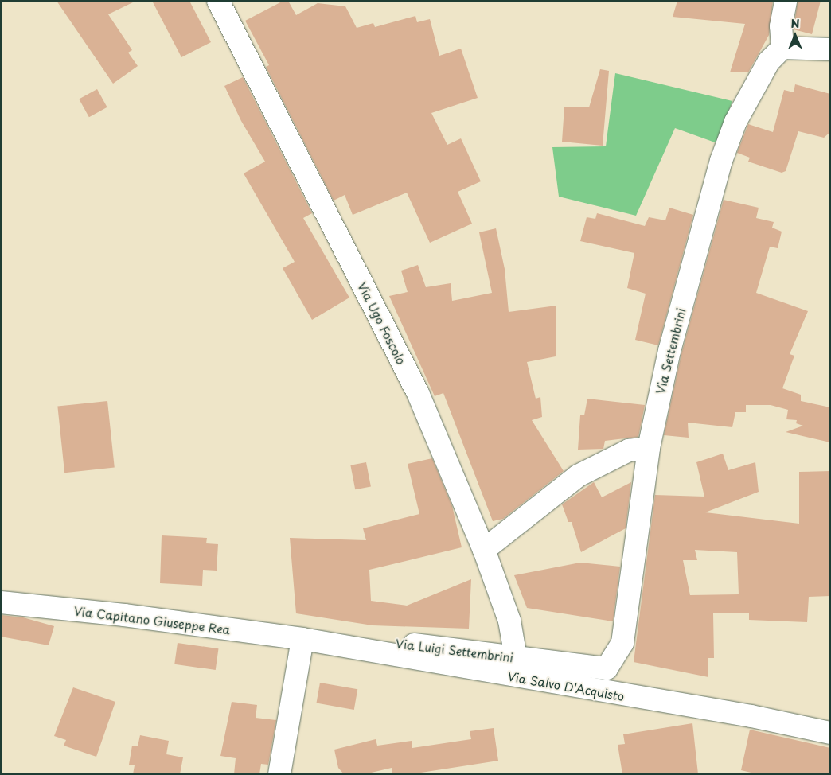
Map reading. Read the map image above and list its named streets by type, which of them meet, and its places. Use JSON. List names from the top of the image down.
{
  "streets": {
    "street": [
      "Via Ugo Foscolo",
      "Via Settembrini",
      "Via Capitano Giuseppe Rea",
      "Via Luigi Settembrini",
      "Via Salvo D'Acquisto"
    ]
  },
  "crossings": [
    ["Via Ugo Foscolo", "Via Luigi Settembrini"],
    ["Via Settembrini", "Via Luigi Settembrini"],
    ["Via Capitano Giuseppe Rea", "Via Luigi Settembrini"],
    ["Via Capitano Giuseppe Rea", "Via Salvo D'Acquisto"],
    ["Via Luigi Settembrini", "Via Salvo D'Acquisto"]
  ],
  "north": "top"
}
